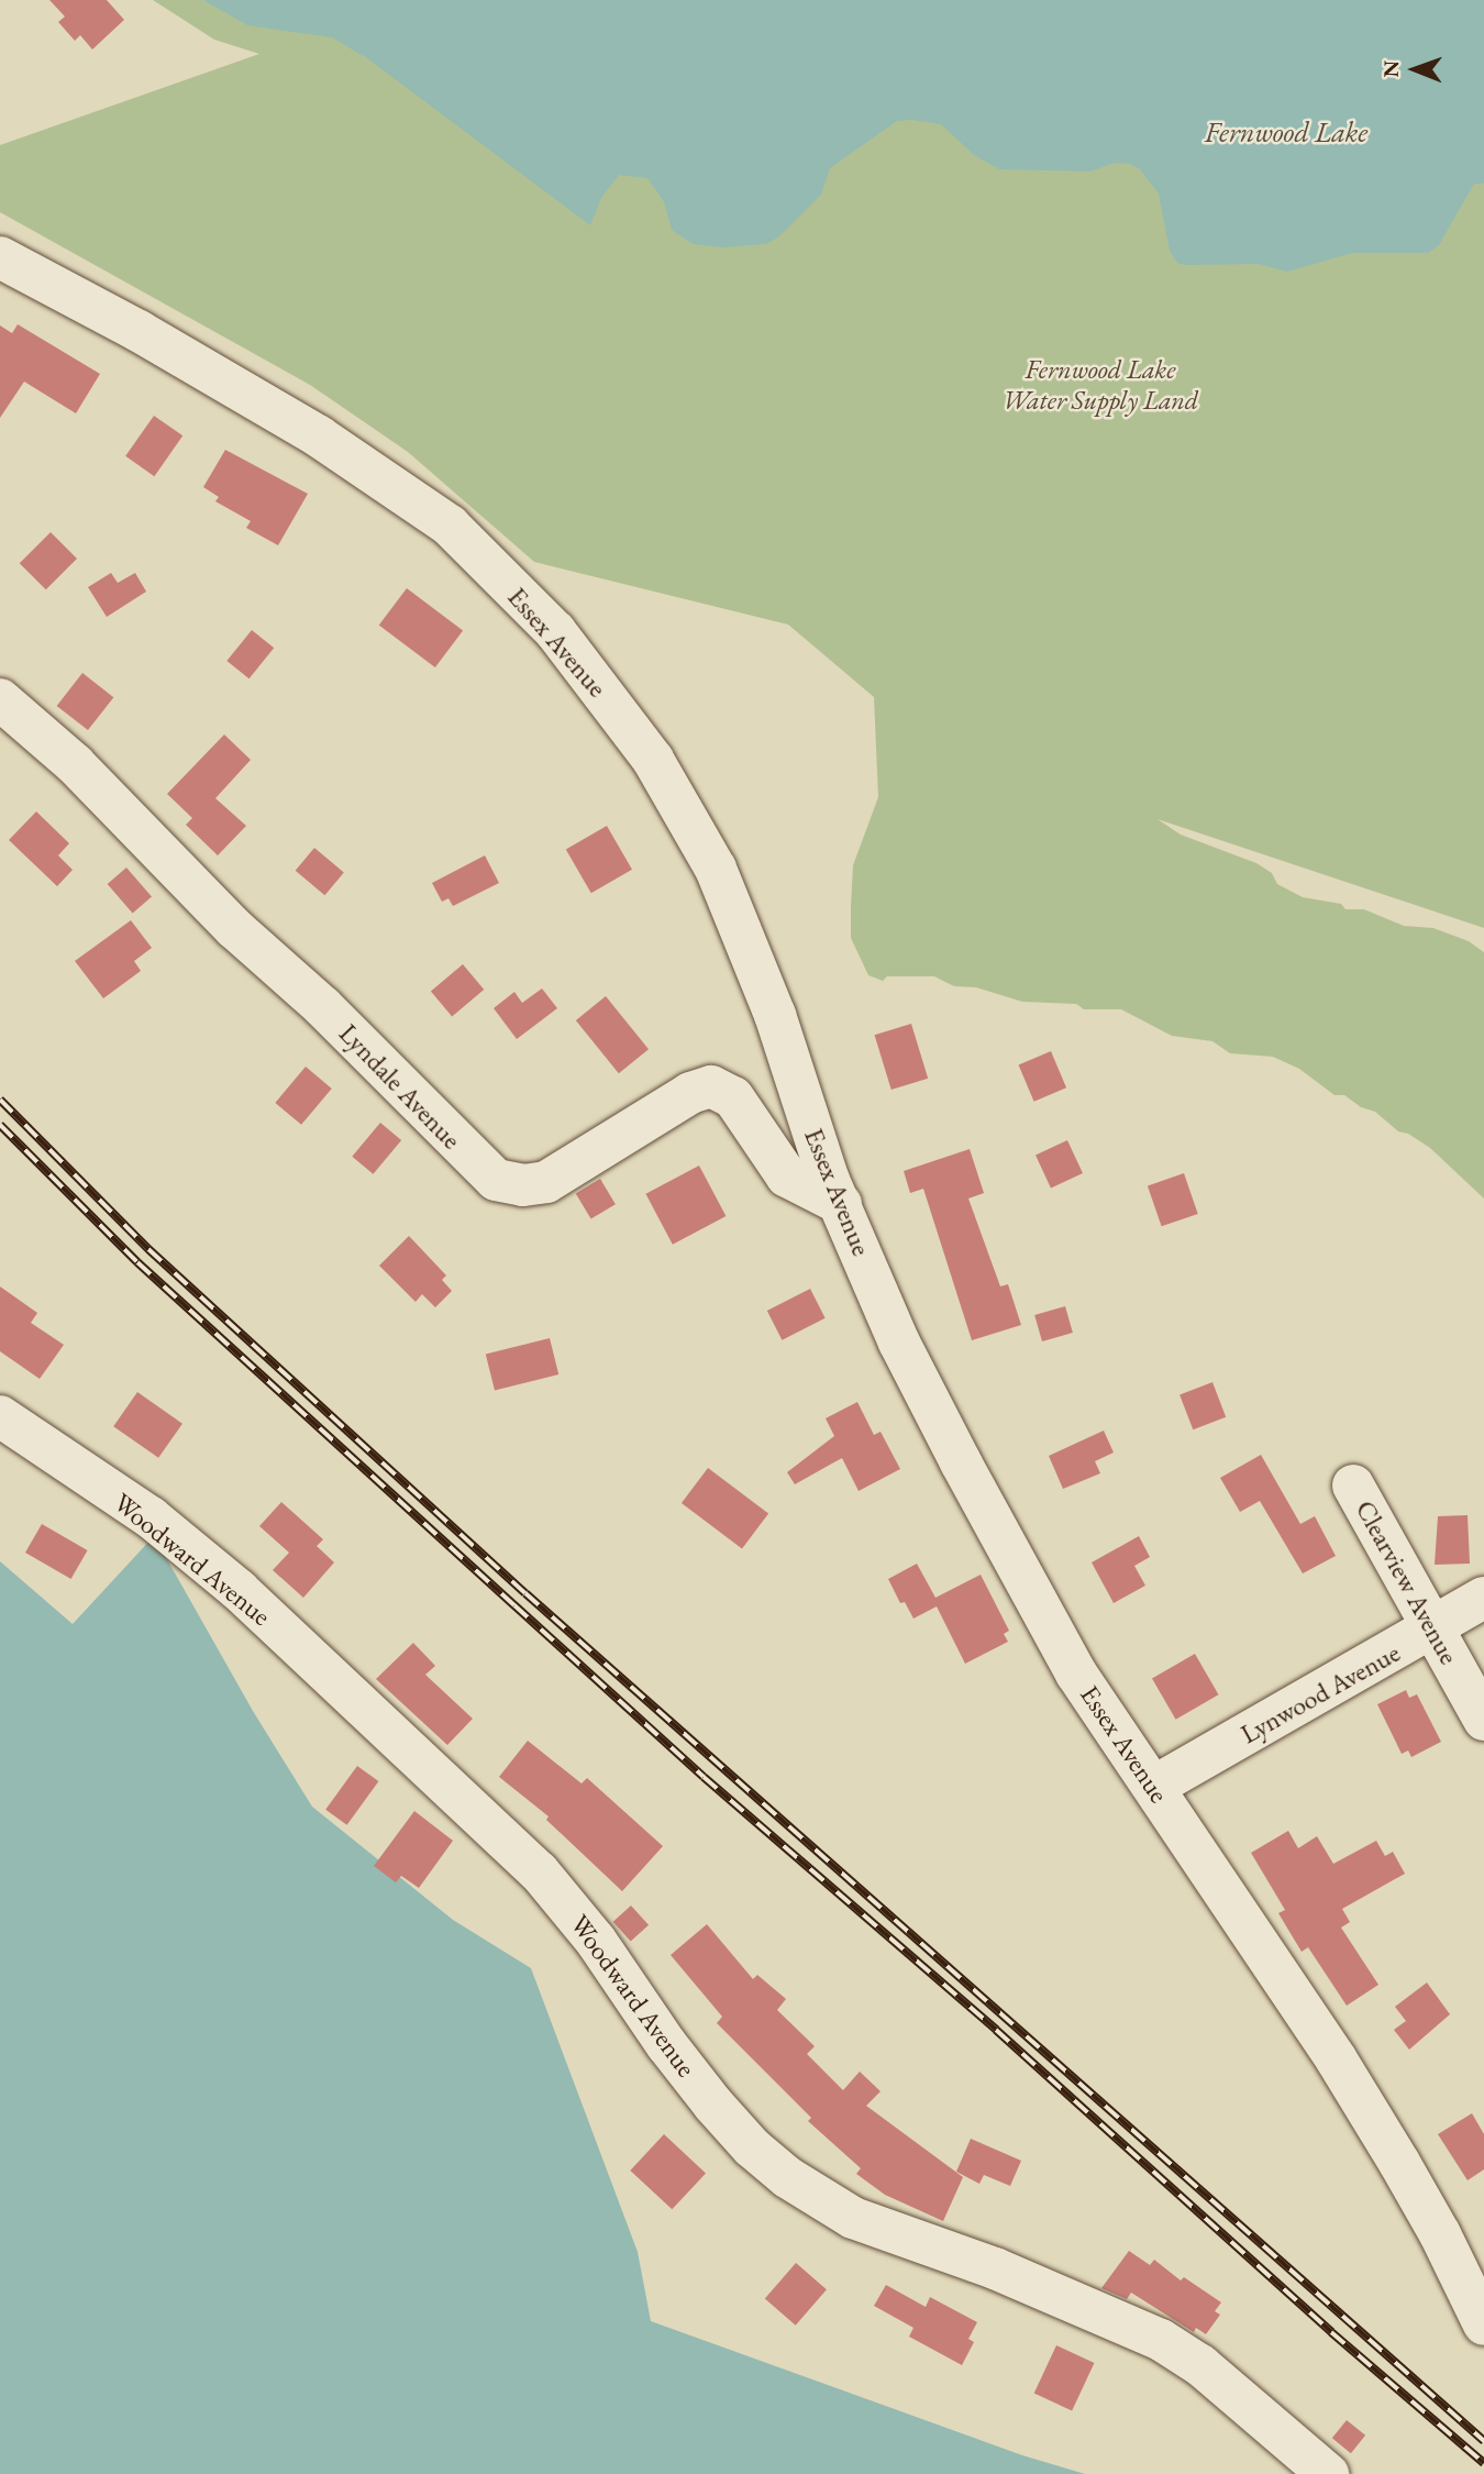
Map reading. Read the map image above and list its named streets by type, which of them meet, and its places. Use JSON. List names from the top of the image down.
{
  "streets": {
    "street": [
      "Essex Avenue",
      "Lyndale Avenue",
      "Woodward Avenue",
      "Clearview Avenue",
      "Lynwood Avenue"
    ]
  },
  "crossings": [
    ["Essex Avenue", "Lyndale Avenue"],
    ["Essex Avenue", "Lynwood Avenue"],
    ["Clearview Avenue", "Lynwood Avenue"]
  ],
  "water": ["Fernwood Lake"],
  "parks": ["Fernwood Lake Water Supply Land"],
  "north": "left"
}
